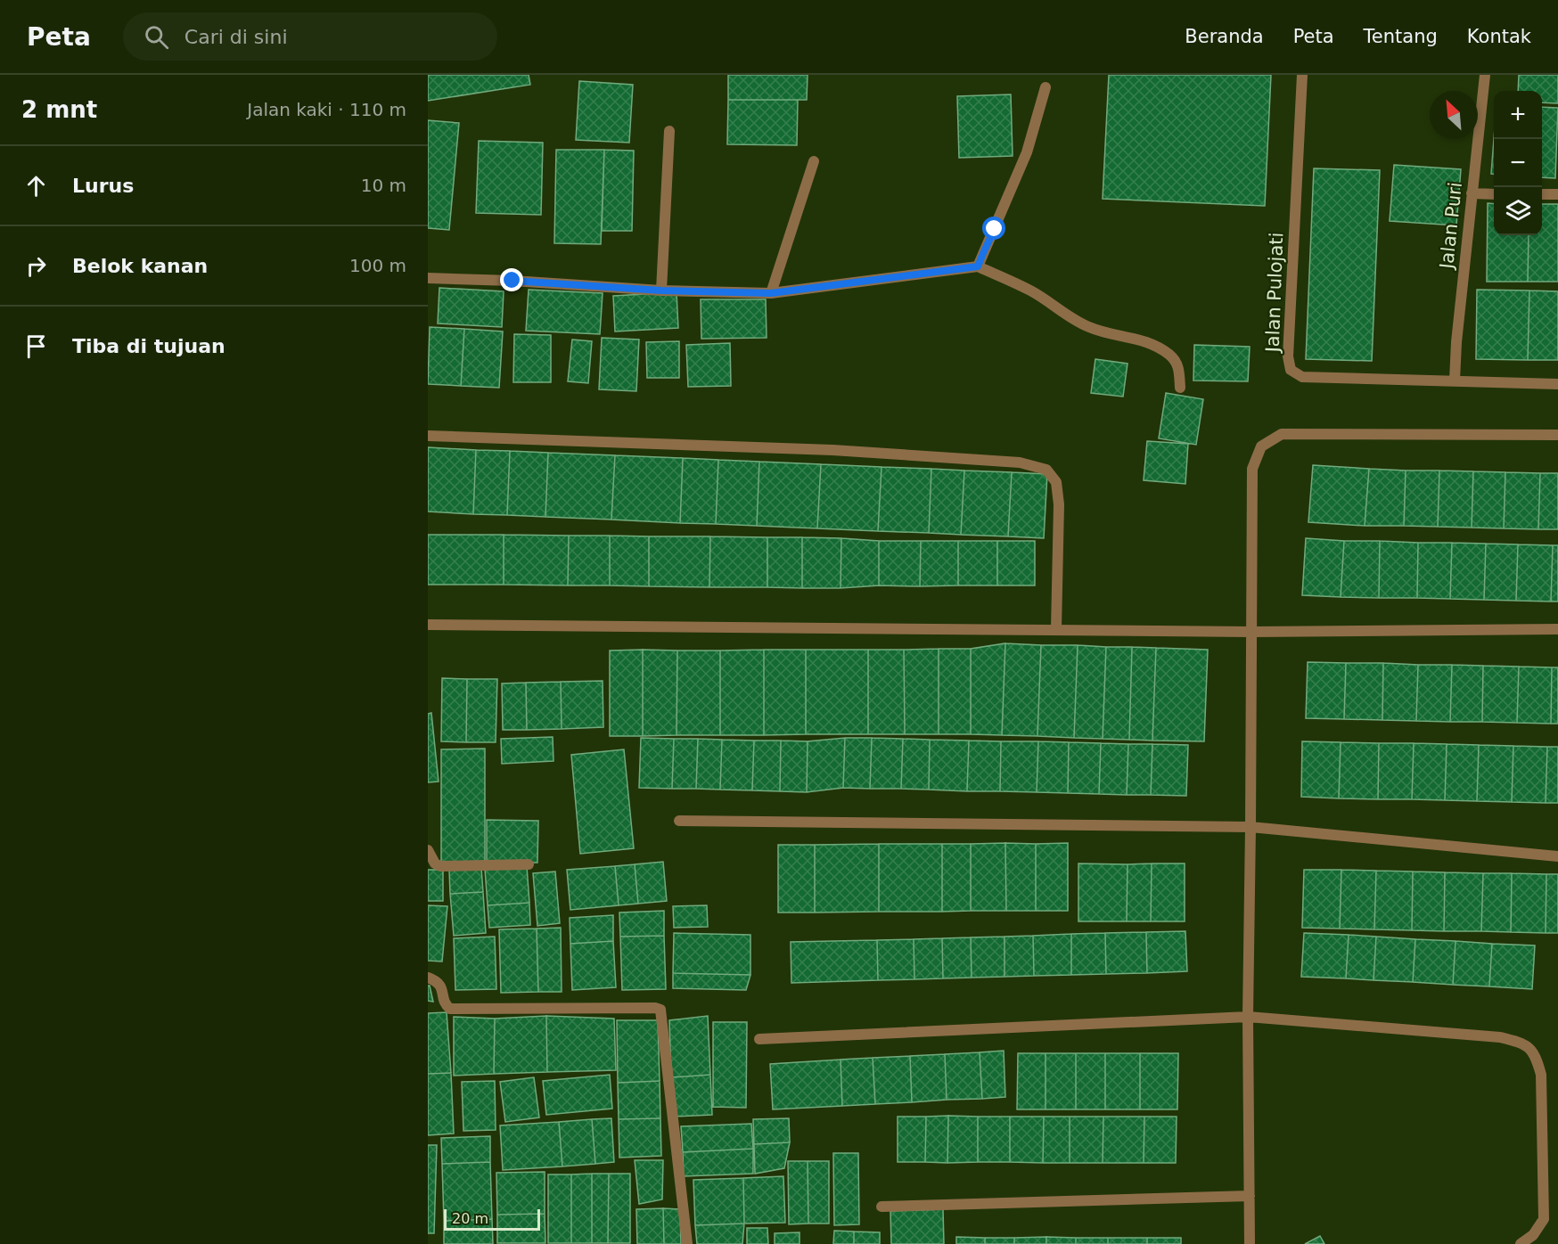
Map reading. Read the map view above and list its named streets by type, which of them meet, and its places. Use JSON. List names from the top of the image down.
{
  "streets": {
    "street": ["Jalan Puri", "Jalan Pulojati"]
  },
  "crossings": [
    ["Jalan Puri", "Jalan Pulojati"]
  ],
  "scale_bar": "20 m",
  "north": "top left",
  "page": {
    "header": "Peta",
    "search": "Cari di sini",
    "nav": [
      "Beranda",
      "Peta",
      "Tentang",
      "Kontak"
    ],
    "heading": ["2 mnt", "Jalan kaki · 110 m"],
    "map_buttons": ["+", "−"],
    "list": [
      ["Lurus", "10 m"],
      ["Belok kanan", "100 m"],
      "Tiba di tujuan"
    ],
    "scale": "20 m"
  }
}
